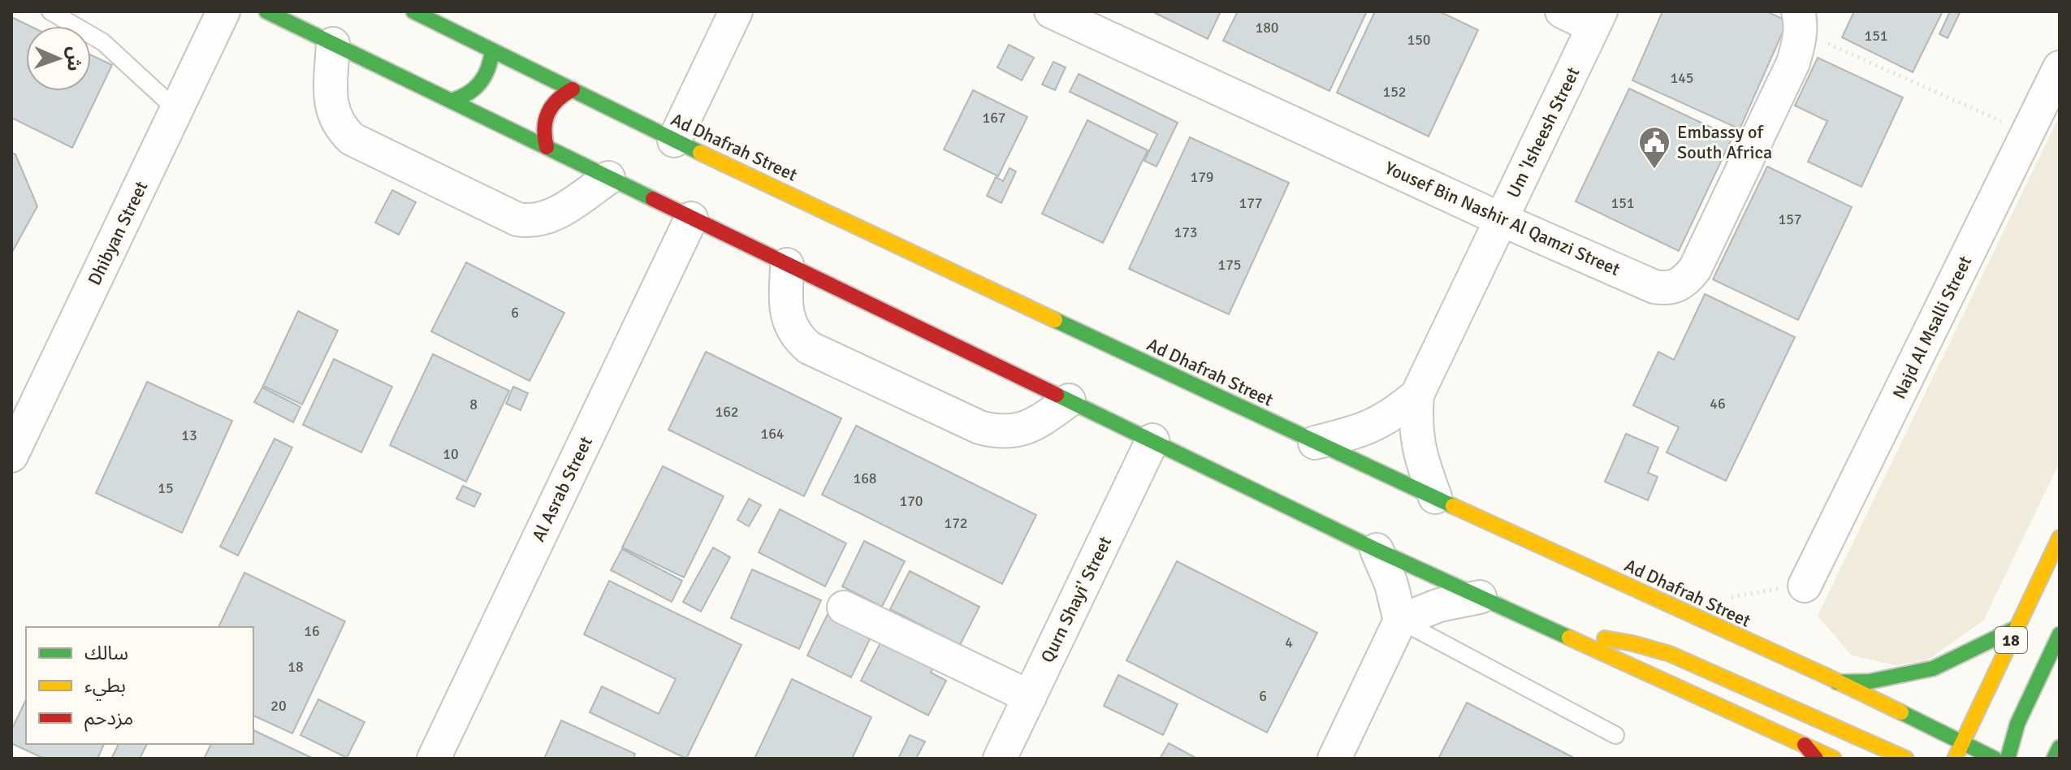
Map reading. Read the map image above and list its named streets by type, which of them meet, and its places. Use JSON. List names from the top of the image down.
{
  "streets": {
    "main road": ["Ad Dhafrah Street", "18"],
    "street": [
      "Um 'Isheesh Street",
      "Yousef Bin Nashir Al Qamzi Street",
      "Dhibyan Street",
      "Najd Al Msalli Street",
      "Al Asrab Street",
      "Qurn Shayi' Street"
    ]
  },
  "crossings": [
    ["Um 'Isheesh Street", "Ad Dhafrah Street"],
    ["Um 'Isheesh Street", "Yousef Bin Nashir Al Qamzi Street"],
    ["Ad Dhafrah Street", "18"]
  ],
  "places": {
    "public building": ["Embassy of South Africa"]
  },
  "house_numbers": [
    "180",
    "151",
    "150",
    "145",
    "152",
    "167",
    "179",
    "177",
    "151",
    "157",
    "173",
    "175",
    "6",
    "46",
    "8",
    "162",
    "164",
    "13",
    "10",
    "168",
    "15",
    "170",
    "172",
    "16",
    "4",
    "18",
    "6",
    "20"
  ],
  "legend": ["سالك", "بطيء", "مزدحم"],
  "north": "right"
}
